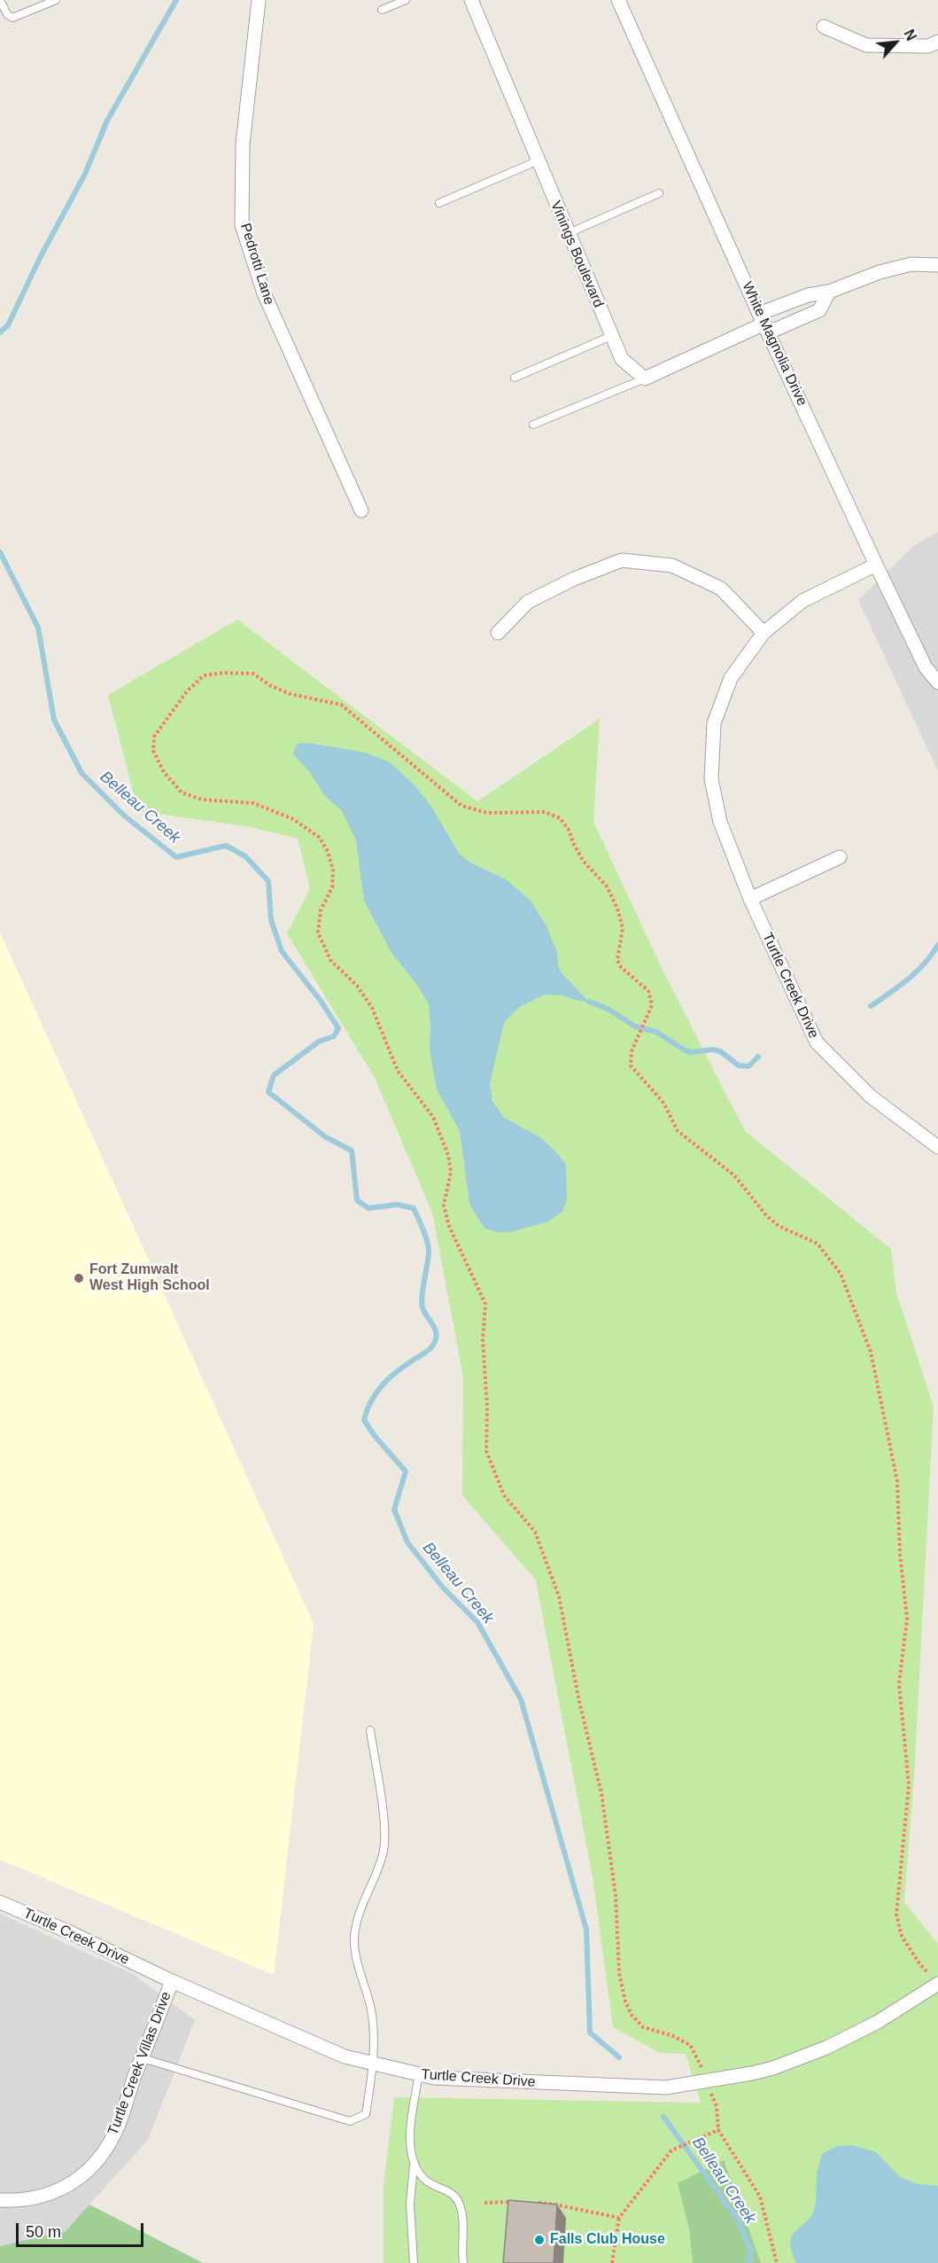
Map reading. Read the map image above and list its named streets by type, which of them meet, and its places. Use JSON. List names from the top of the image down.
{
  "streets": {
    "street": [
      "Vinings Boulevard",
      "Pedrotti Lane",
      "White Magnolia Drive",
      "Turtle Creek Drive",
      "Turtle Creek Villas Drive"
    ]
  },
  "crossings": [
    ["White Magnolia Drive", "Turtle Creek Drive"],
    ["Turtle Creek Drive", "Turtle Creek Villas Drive"]
  ],
  "water": ["Belleau Creek"],
  "places": ["Fort Zumwalt West High School", "Falls Club House"],
  "scale_bar": "50 m",
  "north": "top right"
}
